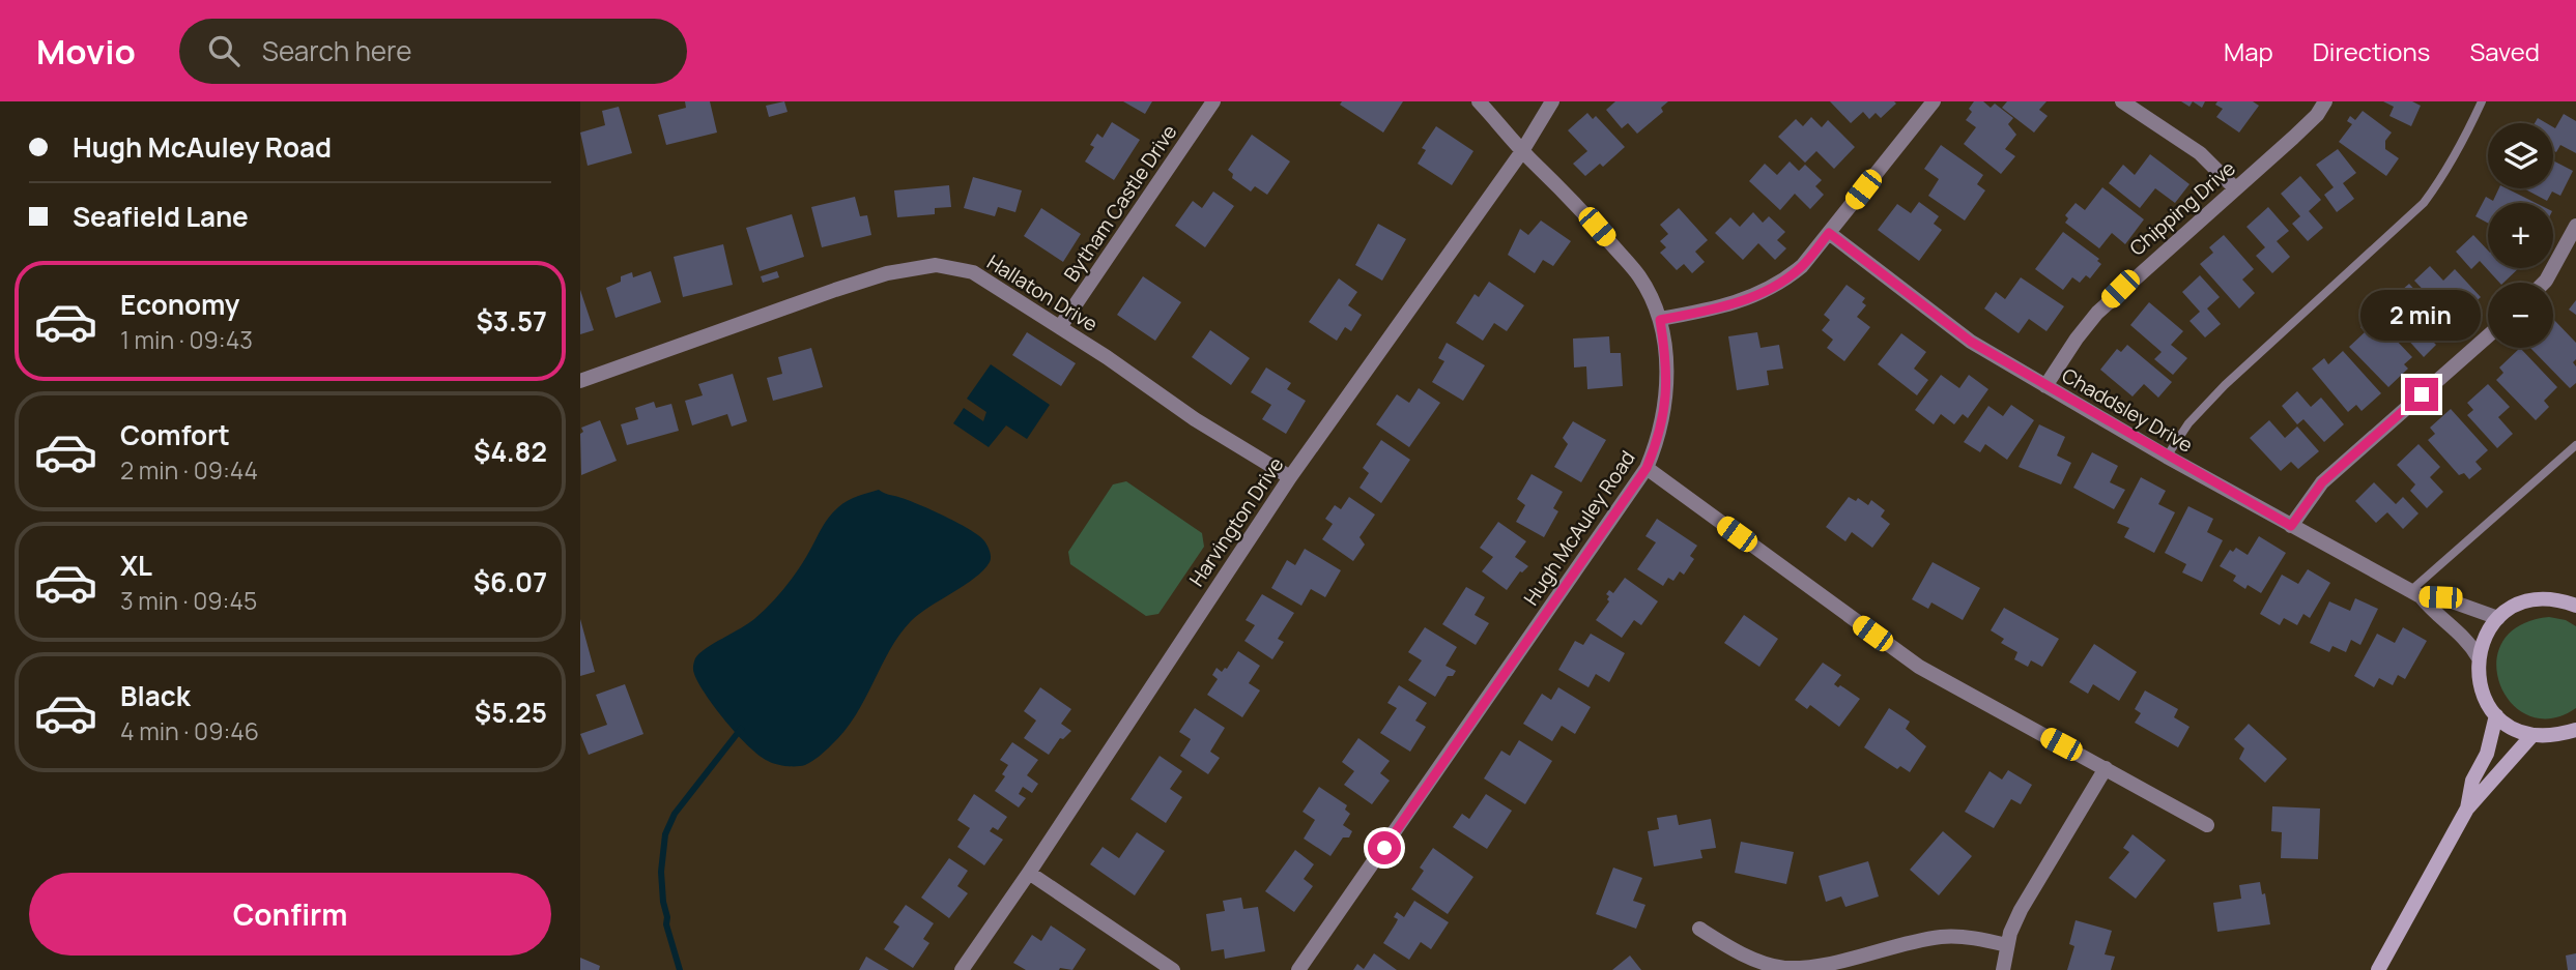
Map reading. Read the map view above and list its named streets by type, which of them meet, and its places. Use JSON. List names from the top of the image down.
{
  "streets": {
    "street": [
      "Bytham Castle Drive",
      "Chipping Drive",
      "Hallaton Drive",
      "Chaddsley Drive",
      "Harvington Drive",
      "Hugh McAuley Road"
    ]
  },
  "crossings": [
    ["Bytham Castle Drive", "Hallaton Drive"],
    ["Chipping Drive", "Chaddsley Drive"],
    ["Hallaton Drive", "Harvington Drive"],
    ["Harvington Drive", "Hugh McAuley Road"]
  ],
  "page": {
    "header": "Movio",
    "search": "Search here",
    "nav": ["Map", "Directions", "Saved"],
    "banner": ["Hugh McAuley Road", "Seafield Lane"],
    "map_buttons": ["+", "−"],
    "list": [
      {
        "name": "Economy",
        "note": "1 min · 09:43",
        "value": "$3.57"
      },
      {
        "name": "Comfort",
        "note": "2 min · 09:44",
        "value": "$4.82"
      },
      {
        "name": "XL",
        "note": "3 min · 09:45",
        "value": "$6.07"
      },
      {
        "name": "Black",
        "note": "4 min · 09:46",
        "value": "$5.25"
      }
    ],
    "bubble": "2 min",
    "buttons": "Confirm"
  }
}
